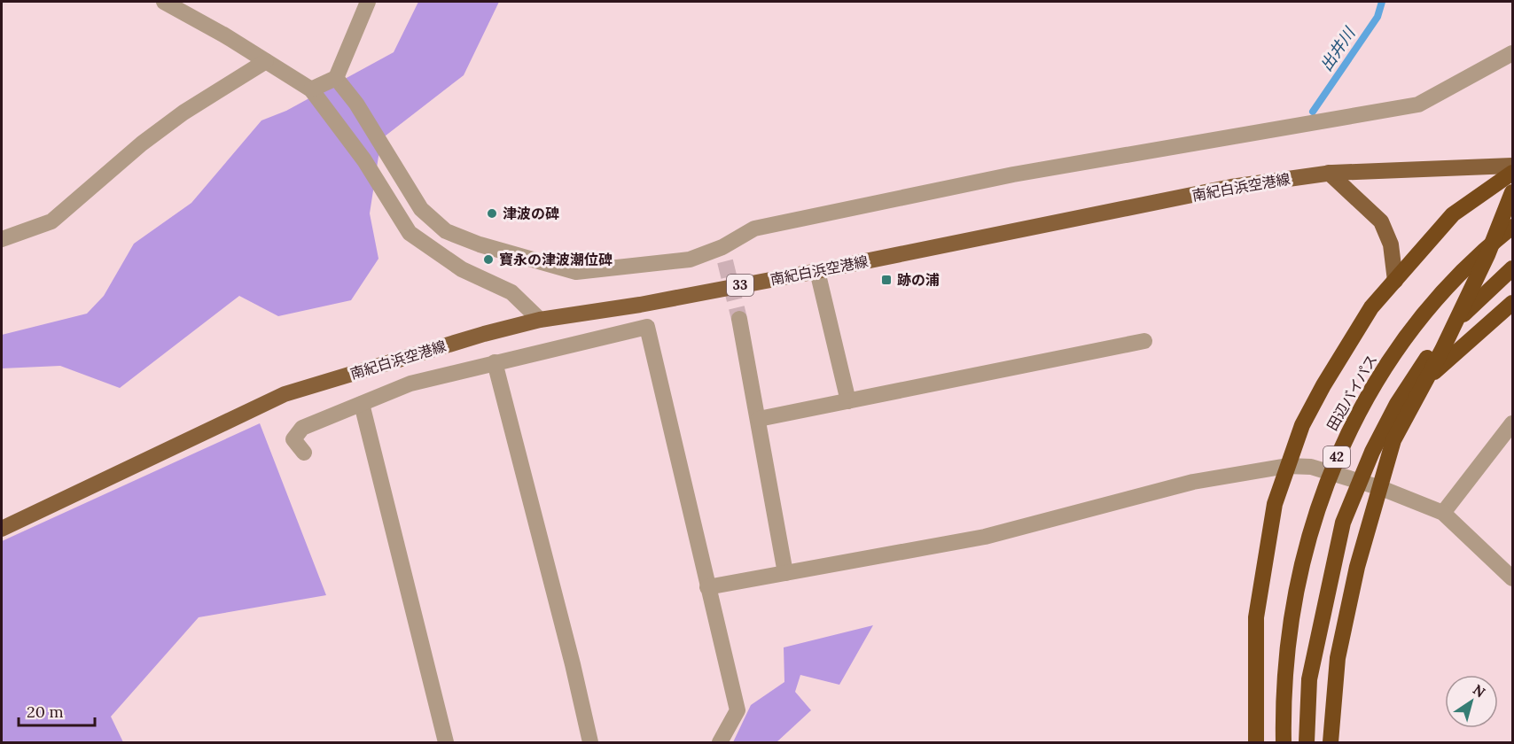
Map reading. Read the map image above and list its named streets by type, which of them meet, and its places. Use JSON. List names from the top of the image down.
{
  "streets": {
    "highway": ["田辺バイパス", "42"],
    "main road": ["南紀白浜空港線", "33"]
  },
  "water": ["出井川"],
  "places": {
    "other": ["津波の碑", "寶永の津波潮位碑"],
    "transit": ["跡の浦"]
  },
  "scale_bar": "20 m",
  "north": "top right"
}
